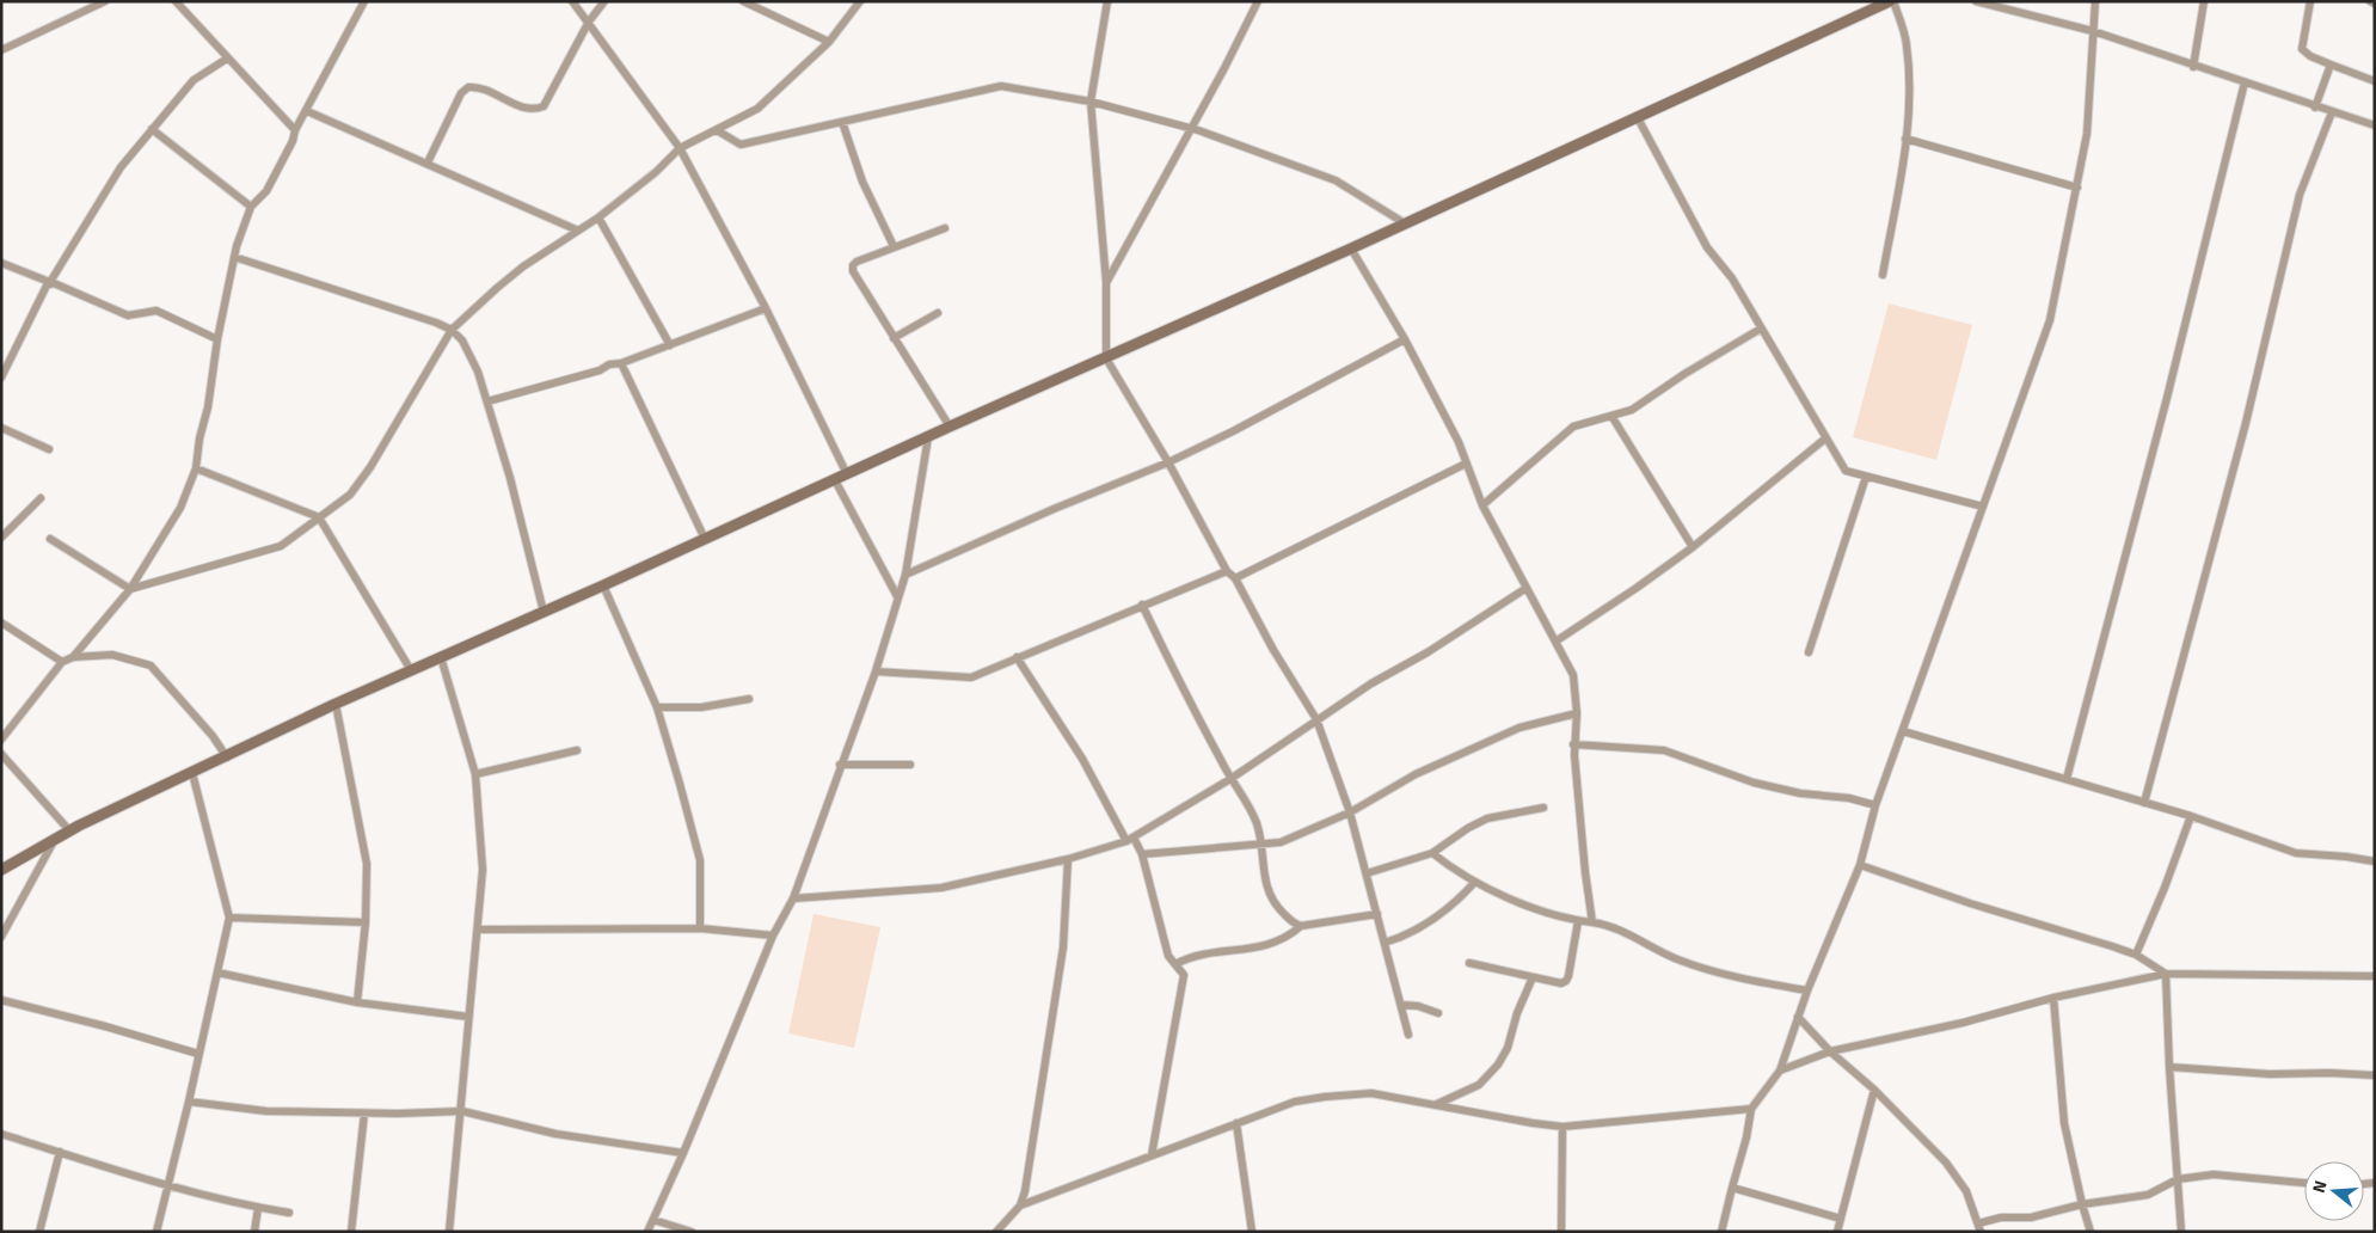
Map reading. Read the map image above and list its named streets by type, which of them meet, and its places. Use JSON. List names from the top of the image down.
{
  "north": "left"
}
